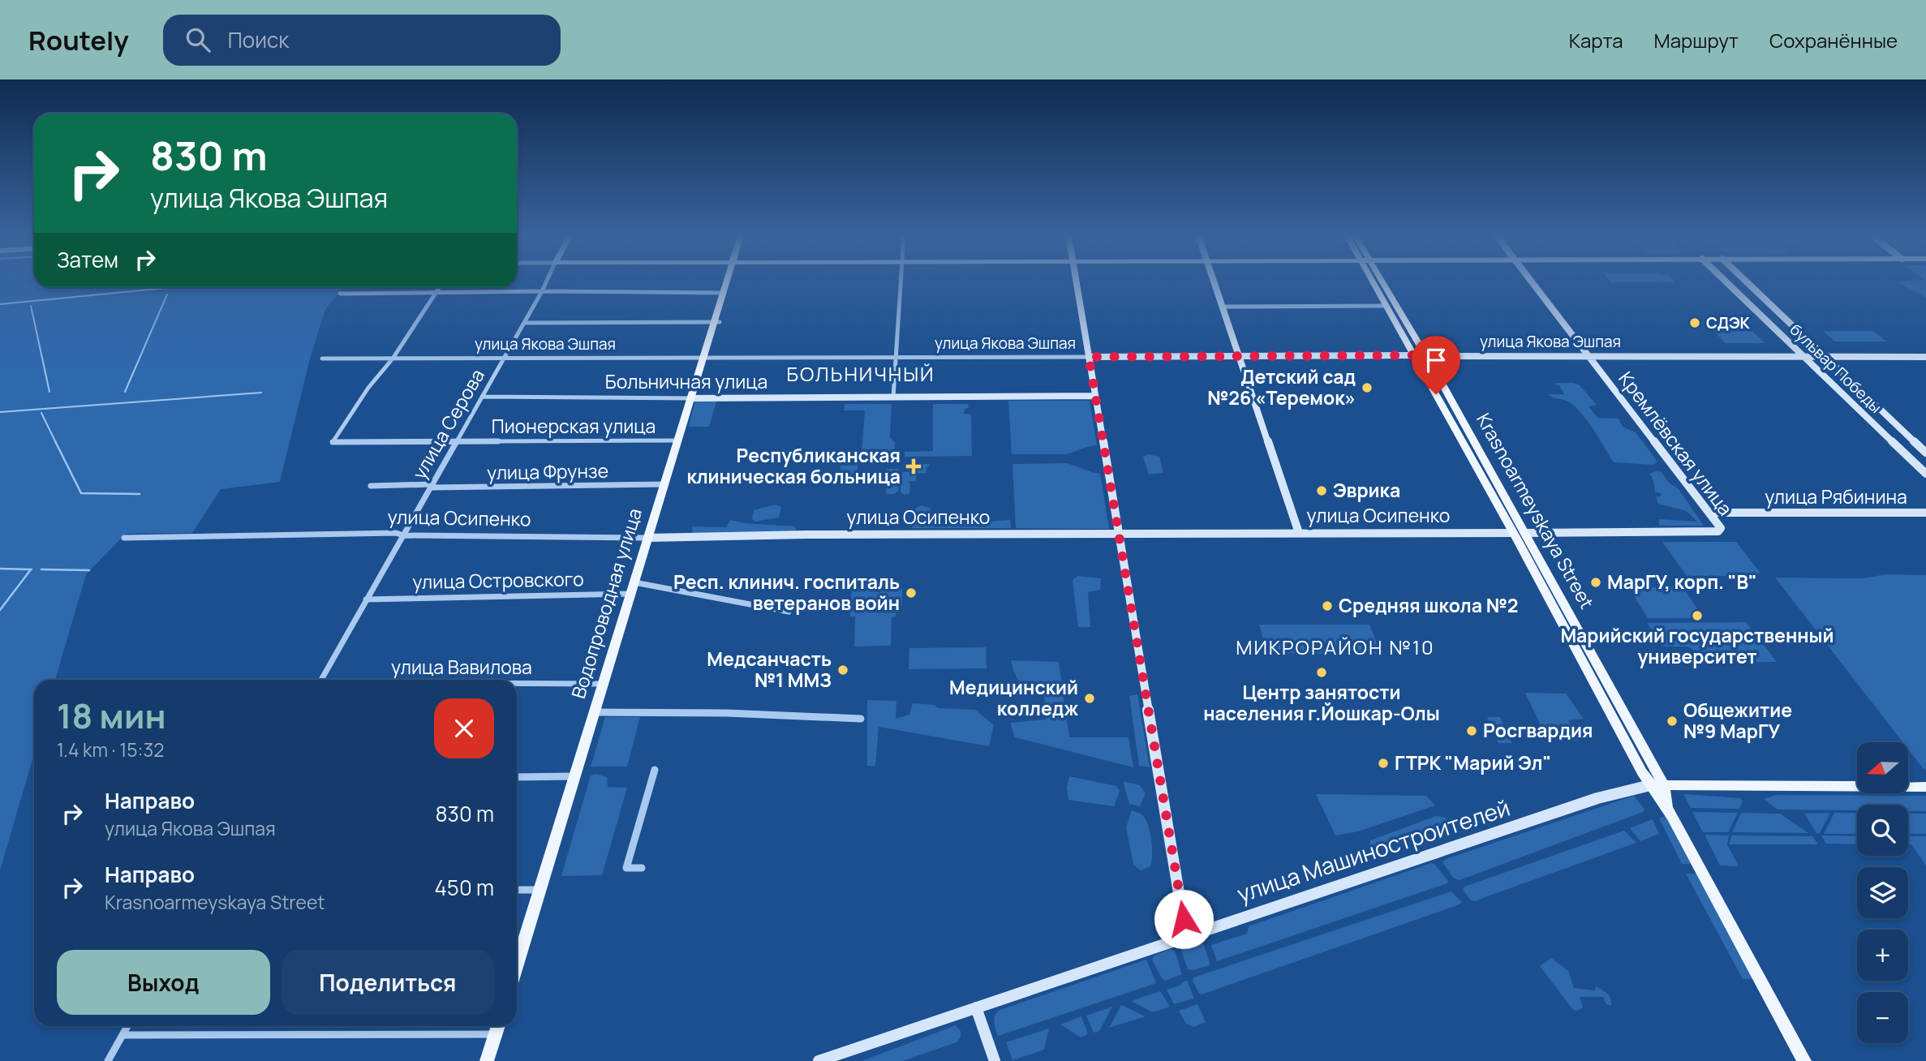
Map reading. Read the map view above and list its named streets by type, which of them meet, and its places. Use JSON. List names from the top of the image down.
{
  "streets": {
    "main road": [
      "улица Якова Эшпая",
      "Krasnoarmeyskaya Street",
      "Водопроводная улица",
      "улица Машиностроителей"
    ],
    "street": [
      "бульвар Победы",
      "Больничная улица",
      "улица Серова",
      "Пионерская улица",
      "Кремлёвская улица",
      "улица Фрунзе",
      "улица Рябинина",
      "улица Осипенко",
      "улица Островского",
      "улица Вавилова"
    ]
  },
  "crossings": [
    ["улица Якова Эшпая", "бульвар Победы"],
    ["улица Якова Эшпая", "улица Серова"],
    ["улица Якова Эшпая", "Пионерская улица"],
    ["улица Якова Эшпая", "Кремлёвская улица"],
    ["улица Якова Эшпая", "Krasnoarmeyskaya Street"],
    ["улица Якова Эшпая", "Водопроводная улица"],
    ["Больничная улица", "улица Серова"],
    ["Больничная улица", "Водопроводная улица"],
    ["улица Серова", "Пионерская улица"],
    ["улица Серова", "улица Фрунзе"],
    ["улица Серова", "улица Осипенко"],
    ["улица Серова", "улица Островского"],
    ["Пионерская улица", "Водопроводная улица"],
    ["Кремлёвская улица", "улица Рябинина"],
    ["Кремлёвская улица", "улица Осипенко"],
    ["улица Фрунзе", "Водопроводная улица"],
    ["Krasnoarmeyskaya Street", "улица Осипенко"],
    ["Krasnoarmeyskaya Street", "улица Машиностроителей"],
    ["улица Осипенко", "Водопроводная улица"],
    ["улица Островского", "Водопроводная улица"],
    ["Водопроводная улица", "улица Вавилова"]
  ],
  "districts": ["БОЛЬНИЧНЫЙ", "МИКРОРАЙОН №10"],
  "places": {
    "other": [
      "СДЭК",
      "Детский сад №26 «Теремок»",
      "Эврика",
      "МарГУ, корп. \"В\"",
      "Респ. клинич. госпиталь ветеранов войн",
      "Средняя школа №2",
      "Марийский государственный университет",
      "Медсанчасть №1 ММЗ",
      "Центр занятости населения г.Йошкар-Олы",
      "Медицинский колледж",
      "Общежитие №9 МарГУ",
      "Росгвардия",
      "ГТРК \"Марий Эл\""
    ],
    "health": ["Республиканская клиническая больница"]
  },
  "north": "left",
  "page": {
    "header": "Routely",
    "search": "Поиск",
    "nav": ["Карта", "Маршрут", "Сохранённые"],
    "turn": ["830 m", "улица Якова Эшпая"],
    "then": "Затем",
    "heading": ["18 мин", "1.4 km · 15:32"],
    "map_buttons": ["+", "−"],
    "list": [
      {
        "name": "Направо",
        "note": "улица Якова Эшпая",
        "value": "830 m"
      },
      {
        "name": "Направо",
        "note": "Krasnoarmeyskaya Street",
        "value": "450 m"
      }
    ],
    "buttons": ["Выход", "Поделиться"]
  }
}
